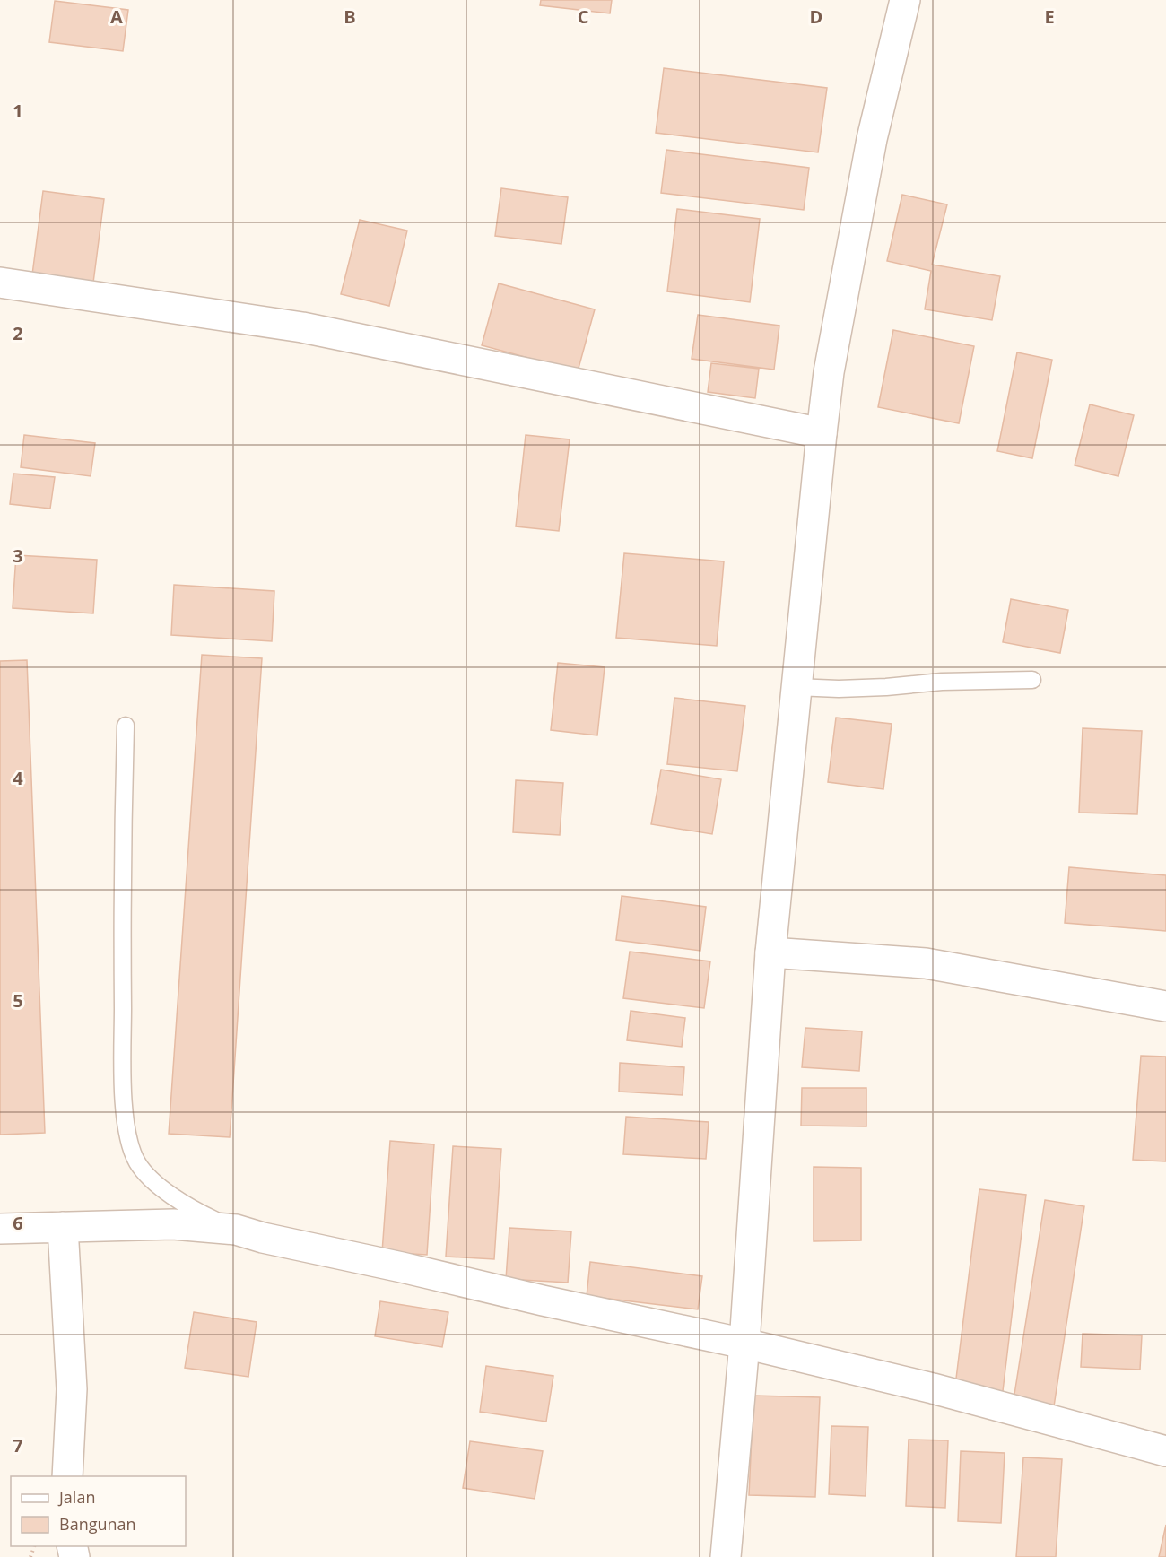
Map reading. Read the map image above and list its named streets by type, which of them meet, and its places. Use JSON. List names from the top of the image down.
{
  "legend": ["Jalan", "Bangunan"],
  "grid": {
    "columns": [
      "A",
      "B",
      "C",
      "D",
      "E"
    ],
    "rows": [
      "1",
      "2",
      "3",
      "4",
      "5",
      "6",
      "7"
    ]
  }
}
